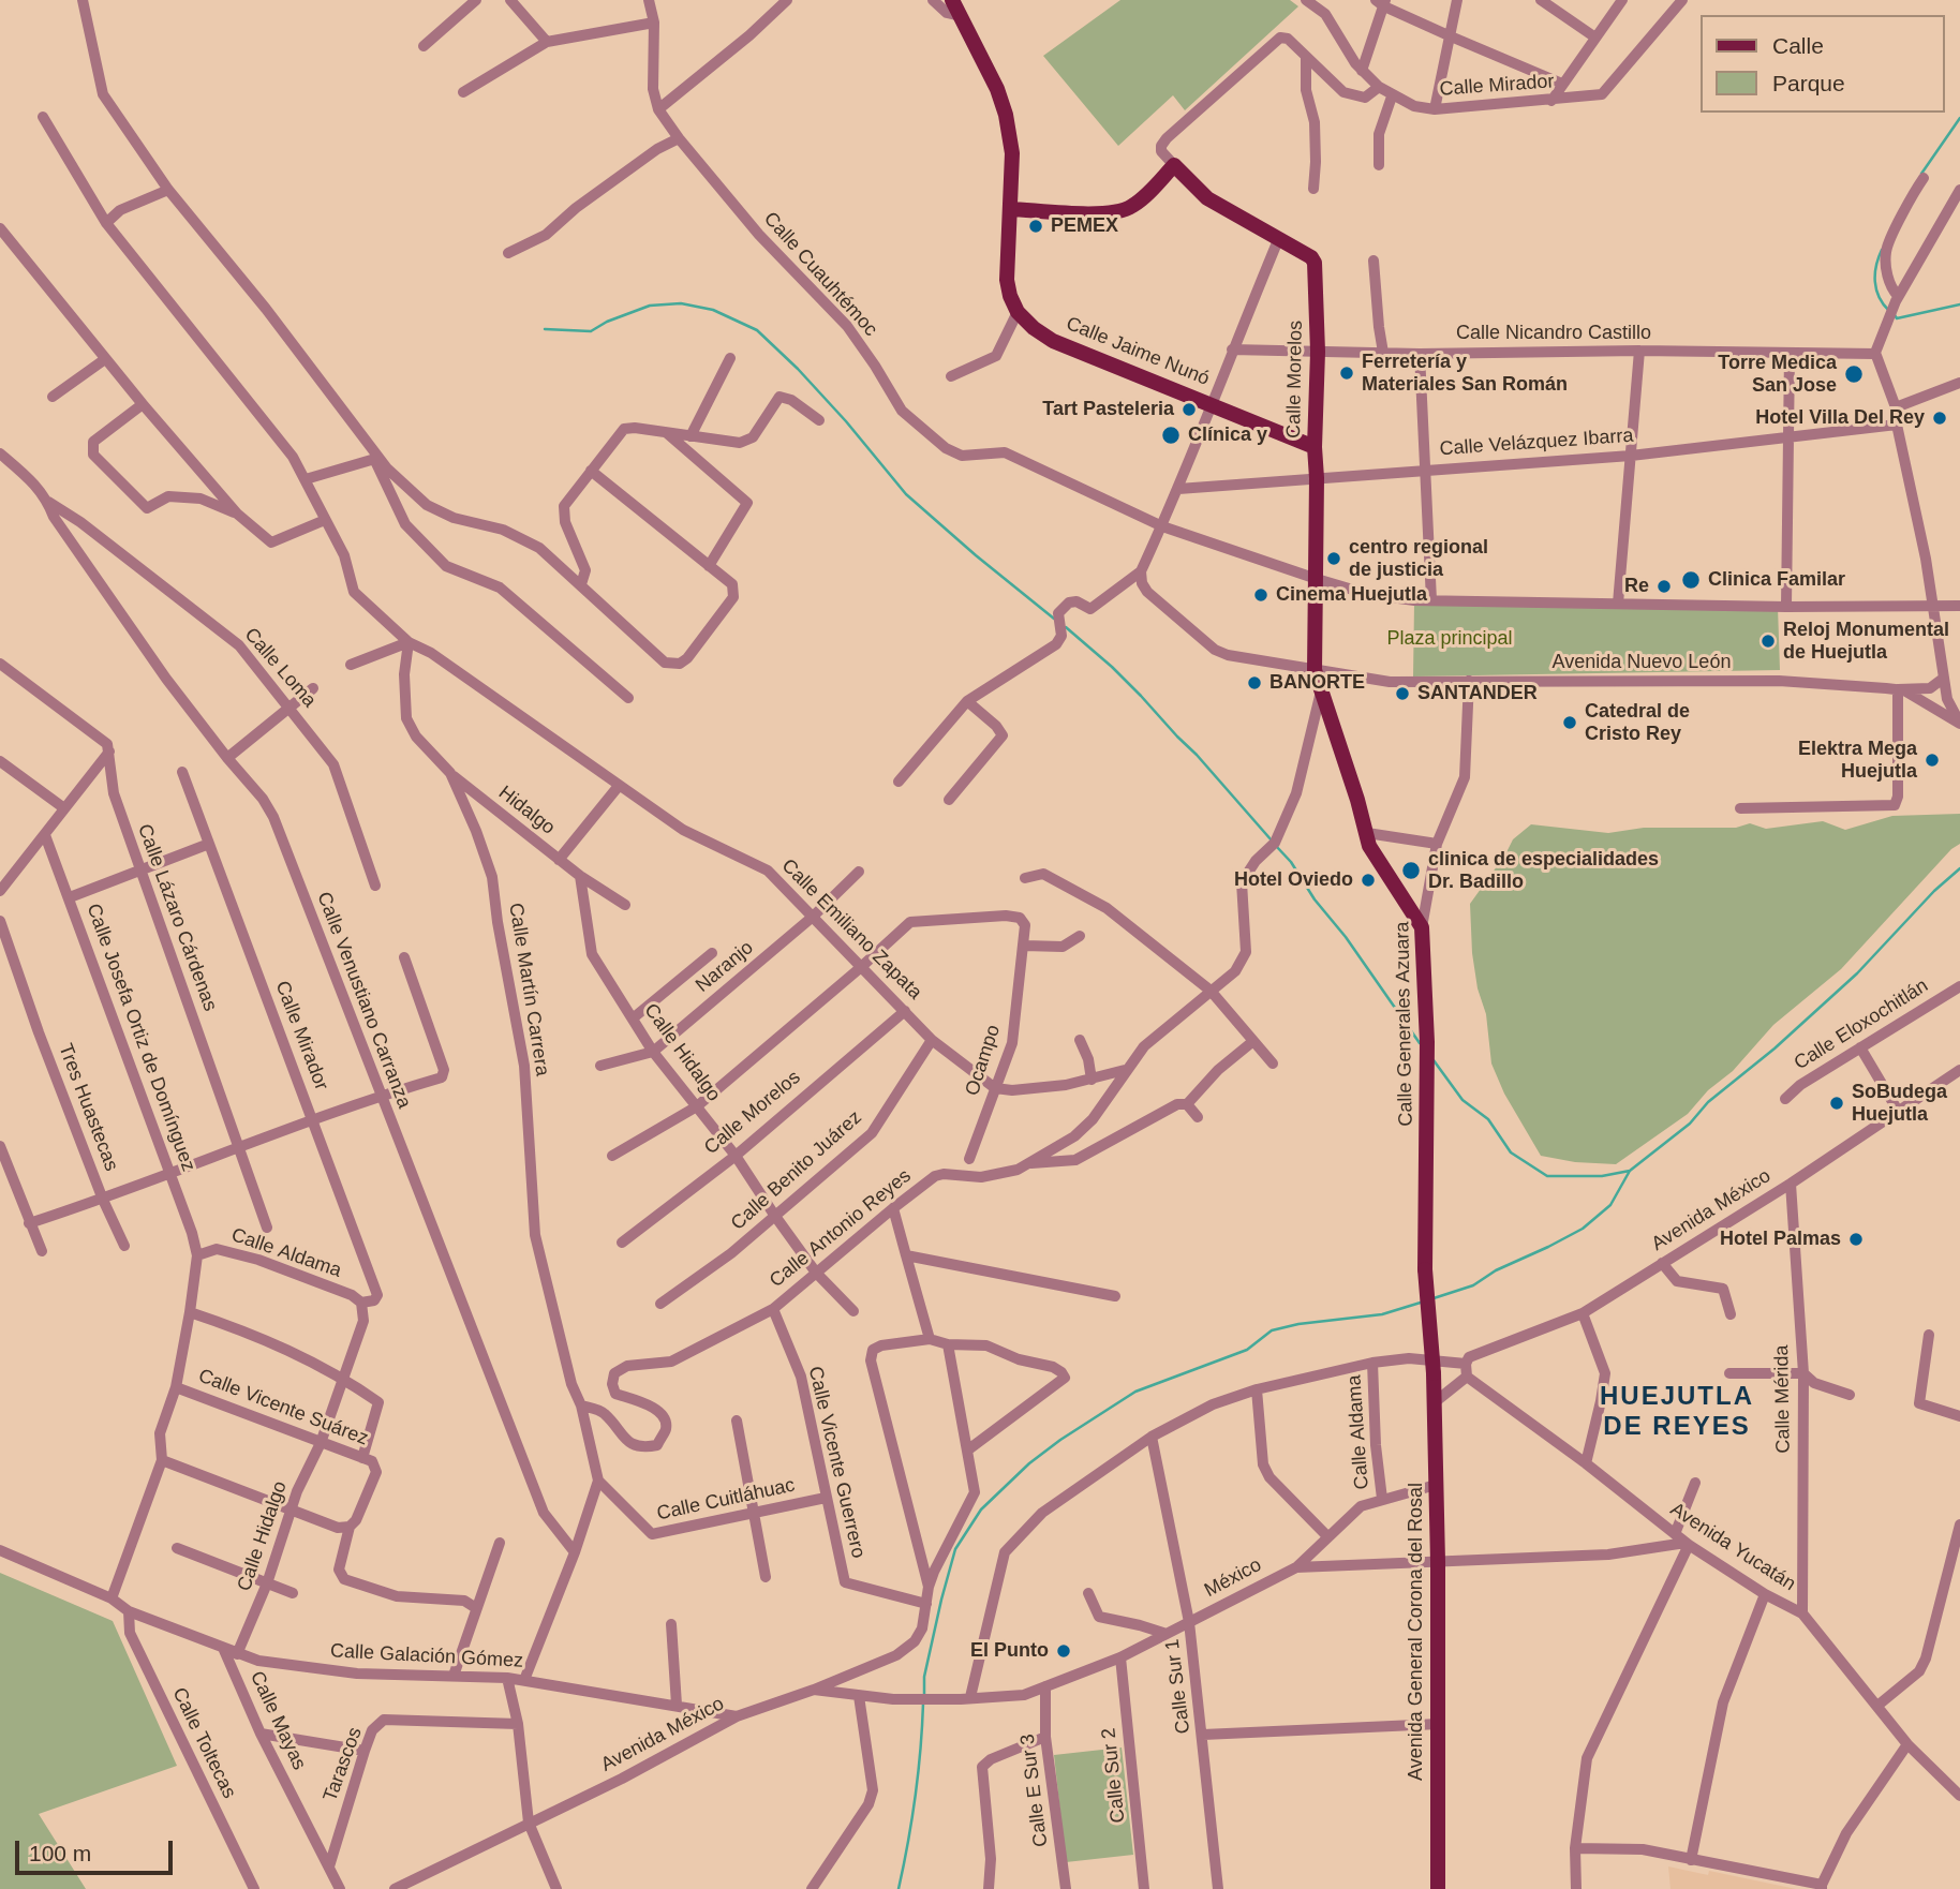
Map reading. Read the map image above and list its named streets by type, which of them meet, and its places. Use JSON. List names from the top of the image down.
{
  "streets": {
    "main road": [
      "Calle Jaime Nunó",
      "Calle Morelos",
      "Calle Generales Azuara",
      "Avenida General Corona del Rosal"
    ],
    "street": [
      "Calle Mirador",
      "Calle Cuauhtémoc",
      "Calle Nicandro Castillo",
      "Calle Velázquez Ibarra",
      "Avenida Nuevo León",
      "Calle Loma",
      "Hidalgo",
      "Calle Lázaro Cárdenas",
      "Calle Emiliano Zapata",
      "Naranjo",
      "Calle Martín Carrera",
      "Calle Venustiano Carranza",
      "Calle Eloxochitlán",
      "Calle Josefa Ortiz de Domínguez",
      "Calle Hidalgo",
      "Ocampo",
      "Tres Huastecas",
      "Calle Benito Juárez",
      "Avenida México",
      "Calle Antonio Reyes",
      "Calle Aldama",
      "Calle Mérida",
      "Calle Vicente Suárez",
      "Calle Vicente Guerrero",
      "Calle Cuitláhuac",
      "Avenida Yucatán",
      "México",
      "Calle Galación Gómez",
      "Calle Sur 1",
      "Calle Mayas",
      "Calle Toltecas",
      "Tarascos",
      "Calle Sur 2",
      "Calle E Sur 3"
    ]
  },
  "crossings": [
    ["Calle Mirador", "Calle Hidalgo"],
    ["Calle Mirador", "Calle Aldama"],
    ["Calle Cuauhtémoc", "Calle Morelos"],
    ["Calle Nicandro Castillo", "Calle Morelos"],
    ["Calle Jaime Nunó", "Calle Morelos"],
    ["Calle Morelos", "Calle Velázquez Ibarra"],
    ["Calle Morelos", "Avenida Nuevo León"],
    ["Calle Morelos", "Calle Emiliano Zapata"],
    ["Calle Morelos", "Calle Generales Azuara"],
    ["Calle Morelos", "Calle Hidalgo"],
    ["Calle Morelos", "Calle Antonio Reyes"],
    ["Avenida Nuevo León", "Calle Generales Azuara"],
    ["Calle Loma", "Calle Venustiano Carranza"],
    ["Hidalgo", "Calle Martín Carrera"],
    ["Hidalgo", "Calle Hidalgo"],
    ["Calle Emiliano Zapata", "Naranjo"],
    ["Calle Emiliano Zapata", "Calle Martín Carrera"],
    ["Calle Emiliano Zapata", "Ocampo"],
    ["Calle Emiliano Zapata", "Calle Benito Juárez"],
    ["Naranjo", "Calle Hidalgo"],
    ["Calle Martín Carrera", "Calle Antonio Reyes"],
    ["Calle Generales Azuara", "Avenida General Corona del Rosal"],
    ["Calle Josefa Ortiz de Domínguez", "Calle Aldama"],
    ["Calle Hidalgo", "Calle Benito Juárez"],
    ["Calle Hidalgo", "Calle Antonio Reyes"],
    ["Calle Hidalgo", "Calle Aldama"],
    ["Calle Hidalgo", "Calle Vicente Suárez"],
    ["Calle Hidalgo", "Calle Galación Gómez"],
    ["Avenida México", "Calle Mérida"],
    ["Avenida México", "Calle Vicente Guerrero"],
    ["Avenida México", "Avenida Yucatán"],
    ["Avenida México", "México"],
    ["Avenida México", "Calle Galación Gómez"],
    ["Calle Antonio Reyes", "Calle Vicente Guerrero"],
    ["Calle Mérida", "Avenida Yucatán"],
    ["Calle Vicente Guerrero", "Calle Cuitláhuac"],
    ["Avenida Yucatán", "México"],
    ["México", "Avenida General Corona del Rosal"],
    ["México", "Calle Sur 1"],
    ["México", "Calle Sur 2"],
    ["México", "Calle E Sur 3"],
    ["Calle Galación Gómez", "Calle Mayas"],
    ["Calle Galación Gómez", "Calle Toltecas"],
    ["Calle Mayas", "Tarascos"]
  ],
  "districts": ["HUEJUTLA DE REYES"],
  "parks": ["Plaza principal"],
  "places": [
    "PEMEX",
    "Ferretería y Materiales San Román",
    "Torre Medica San Jose",
    "Tart Pasteleria",
    "Hotel Villa Del Rey",
    "Clínica y",
    "centro regional de justicia",
    "Clinica Familar",
    "Re",
    "Cinema Huejutla",
    "Reloj Monumental de Huejutla",
    "BANORTE",
    "SANTANDER",
    "Catedral de Cristo Rey",
    "Elektra Mega Huejutla",
    "clinica de especialidades Dr. Badillo",
    "Hotel Oviedo",
    "SoBudega Huejutla",
    "Hotel Palmas",
    "El Punto"
  ],
  "legend": ["Calle", "Parque"],
  "scale_bar": "100 m"
}
